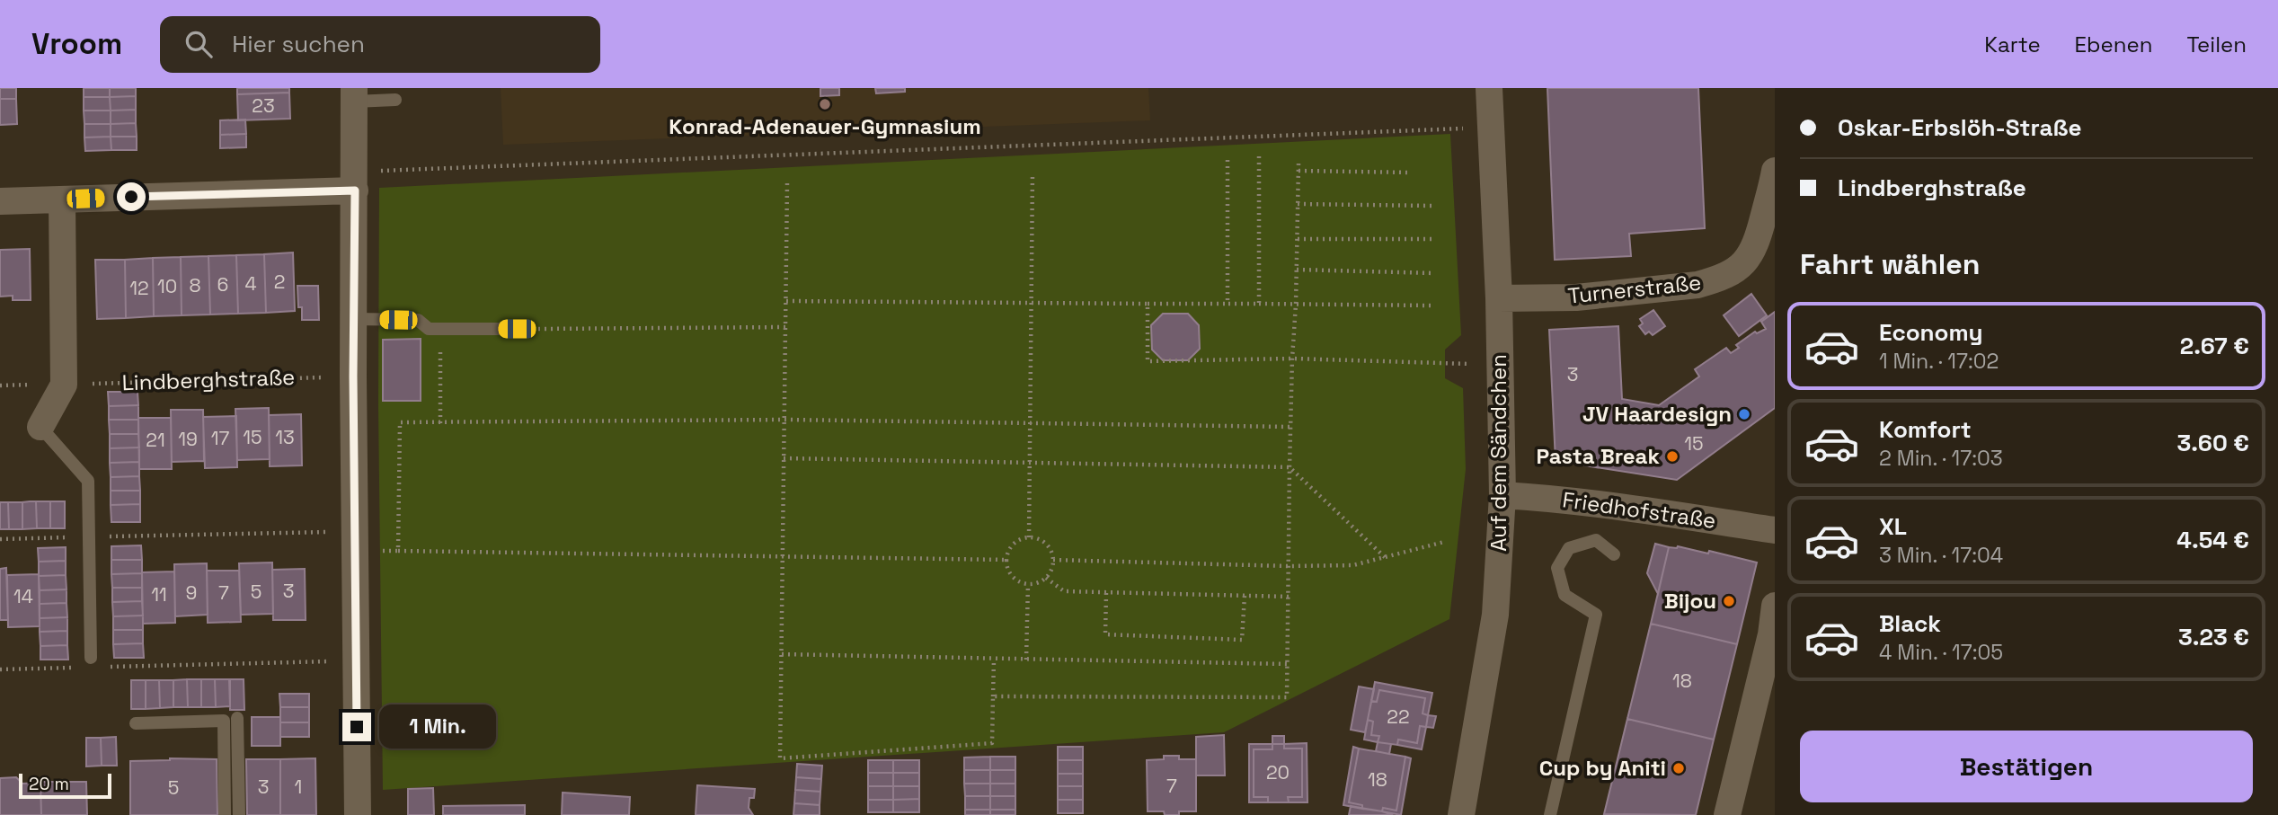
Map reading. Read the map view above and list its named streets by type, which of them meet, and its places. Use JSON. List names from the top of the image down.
{
  "streets": {
    "street": ["Turnerstraße", "Auf dem Sändchen", "Friedhofstraße"],
    "path": ["Lindberghstraße"]
  },
  "crossings": [
    ["Turnerstraße", "Auf dem Sändchen"],
    ["Auf dem Sändchen", "Friedhofstraße"]
  ],
  "places": [
    "Konrad-Adenauer-Gymnasium",
    "JV Haardesign",
    "Pasta Break",
    "Bijou",
    "Cup by Aniti"
  ],
  "house_numbers": [
    "23",
    "2",
    "4",
    "6",
    "8",
    "10",
    "12",
    "3",
    "15",
    "13",
    "17",
    "19",
    "21",
    "15",
    "3",
    "5",
    "9",
    "7",
    "11",
    "14",
    "18",
    "22",
    "20",
    "18",
    "7",
    "3",
    "1",
    "5"
  ],
  "scale_bar": "20 m",
  "page": {
    "header": "Vroom",
    "search": "Hier suchen",
    "nav": ["Karte", "Ebenen", "Teilen"],
    "banner": ["Oskar-Erbslöh-Straße", "Lindberghstraße"],
    "heading": "Fahrt wählen",
    "list": [
      {
        "name": "Economy",
        "note": "1 Min. · 17:02",
        "value": "2.67 €"
      },
      {
        "name": "Komfort",
        "note": "2 Min. · 17:03",
        "value": "3.60 €"
      },
      {
        "name": "XL",
        "note": "3 Min. · 17:04",
        "value": "4.54 €"
      },
      {
        "name": "Black",
        "note": "4 Min. · 17:05",
        "value": "3.23 €"
      }
    ],
    "bubble": "1 Min.",
    "buttons": "Bestätigen",
    "scale": "20 m"
  }
}
